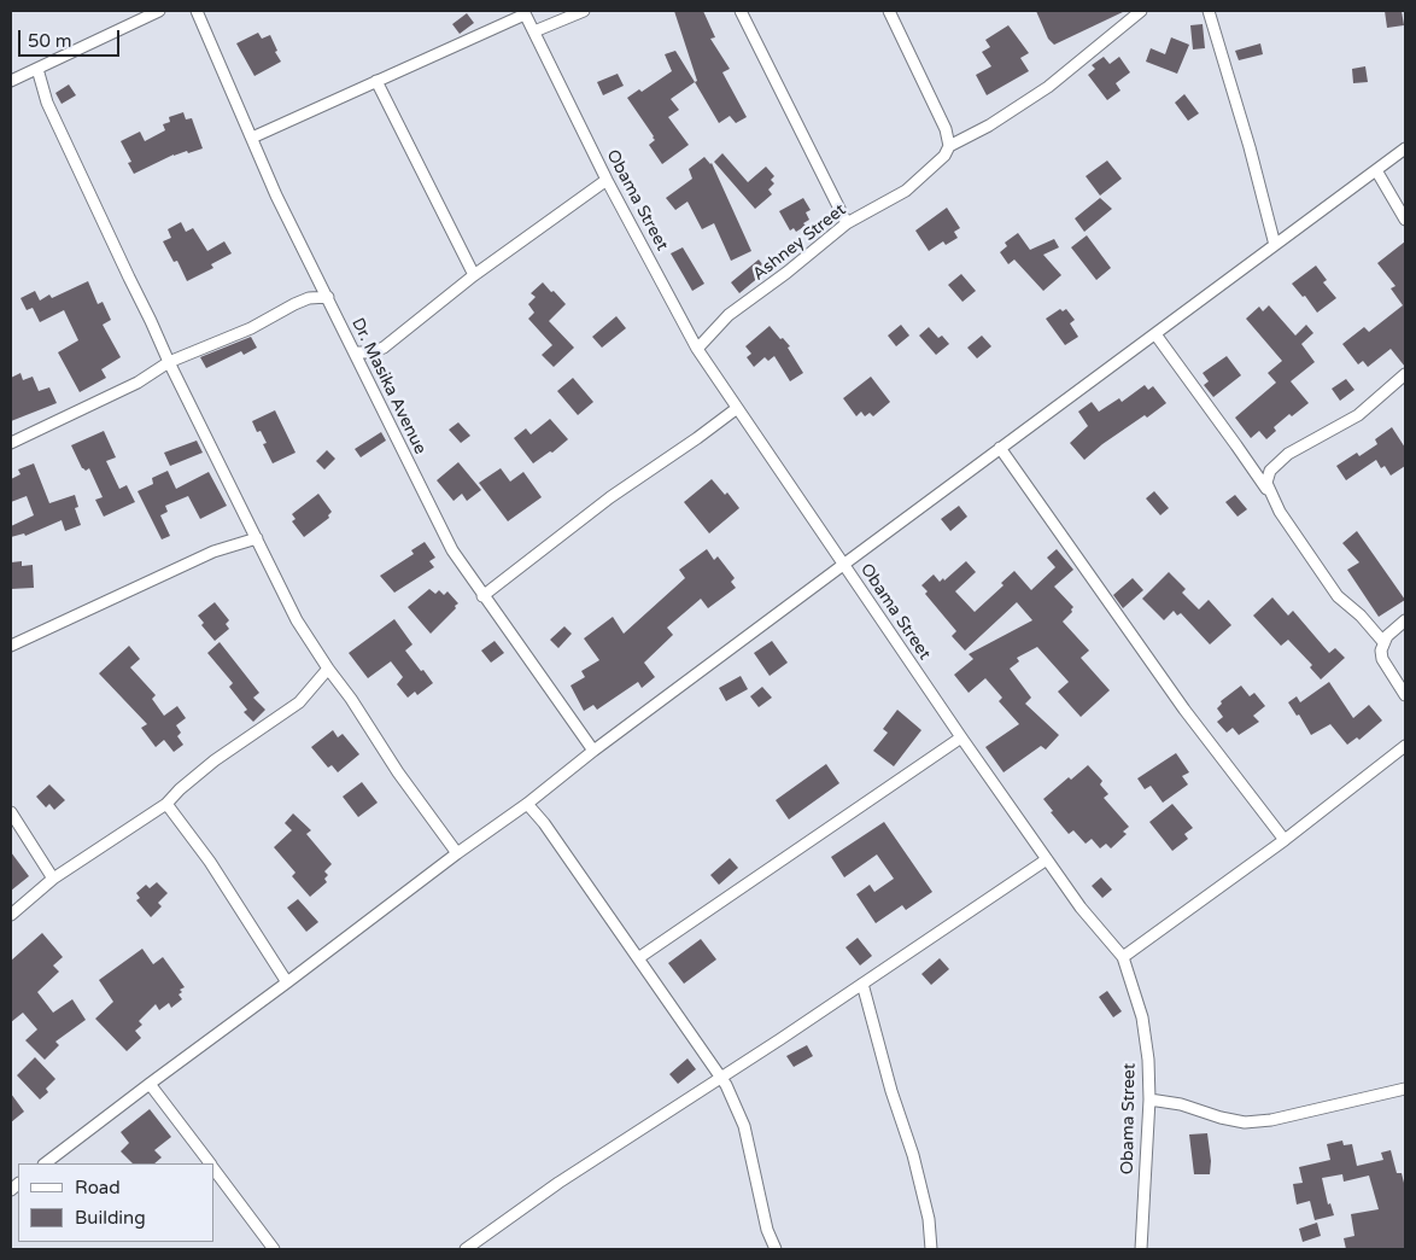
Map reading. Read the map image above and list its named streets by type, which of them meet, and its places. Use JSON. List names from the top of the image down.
{
  "streets": {
    "street": ["Obama Street", "Ashney Street", "Dr. Masika Avenue"]
  },
  "crossings": [
    ["Obama Street", "Ashney Street"]
  ],
  "legend": ["Road", "Building"],
  "scale_bar": "50 m"
}
